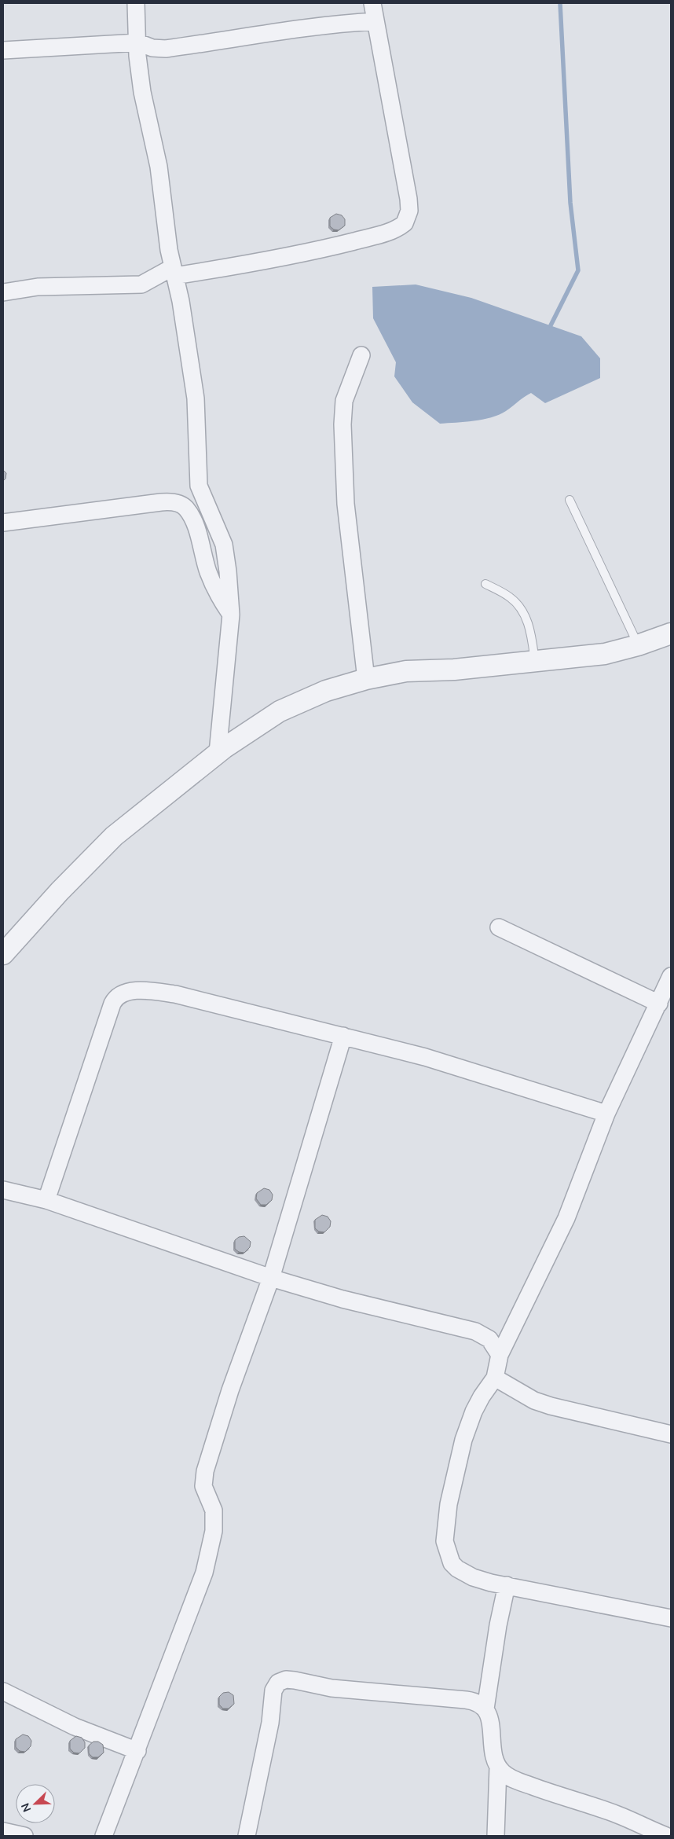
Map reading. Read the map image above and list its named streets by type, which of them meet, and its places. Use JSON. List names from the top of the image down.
{
  "north": "bottom left"
}
